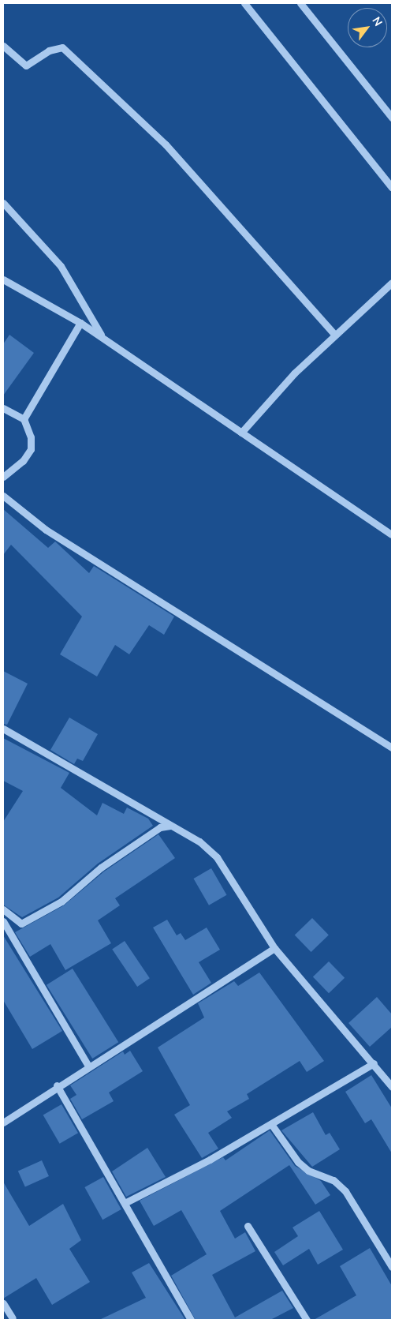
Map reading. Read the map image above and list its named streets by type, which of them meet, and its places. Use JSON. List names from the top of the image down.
{
  "north": "top right"
}
